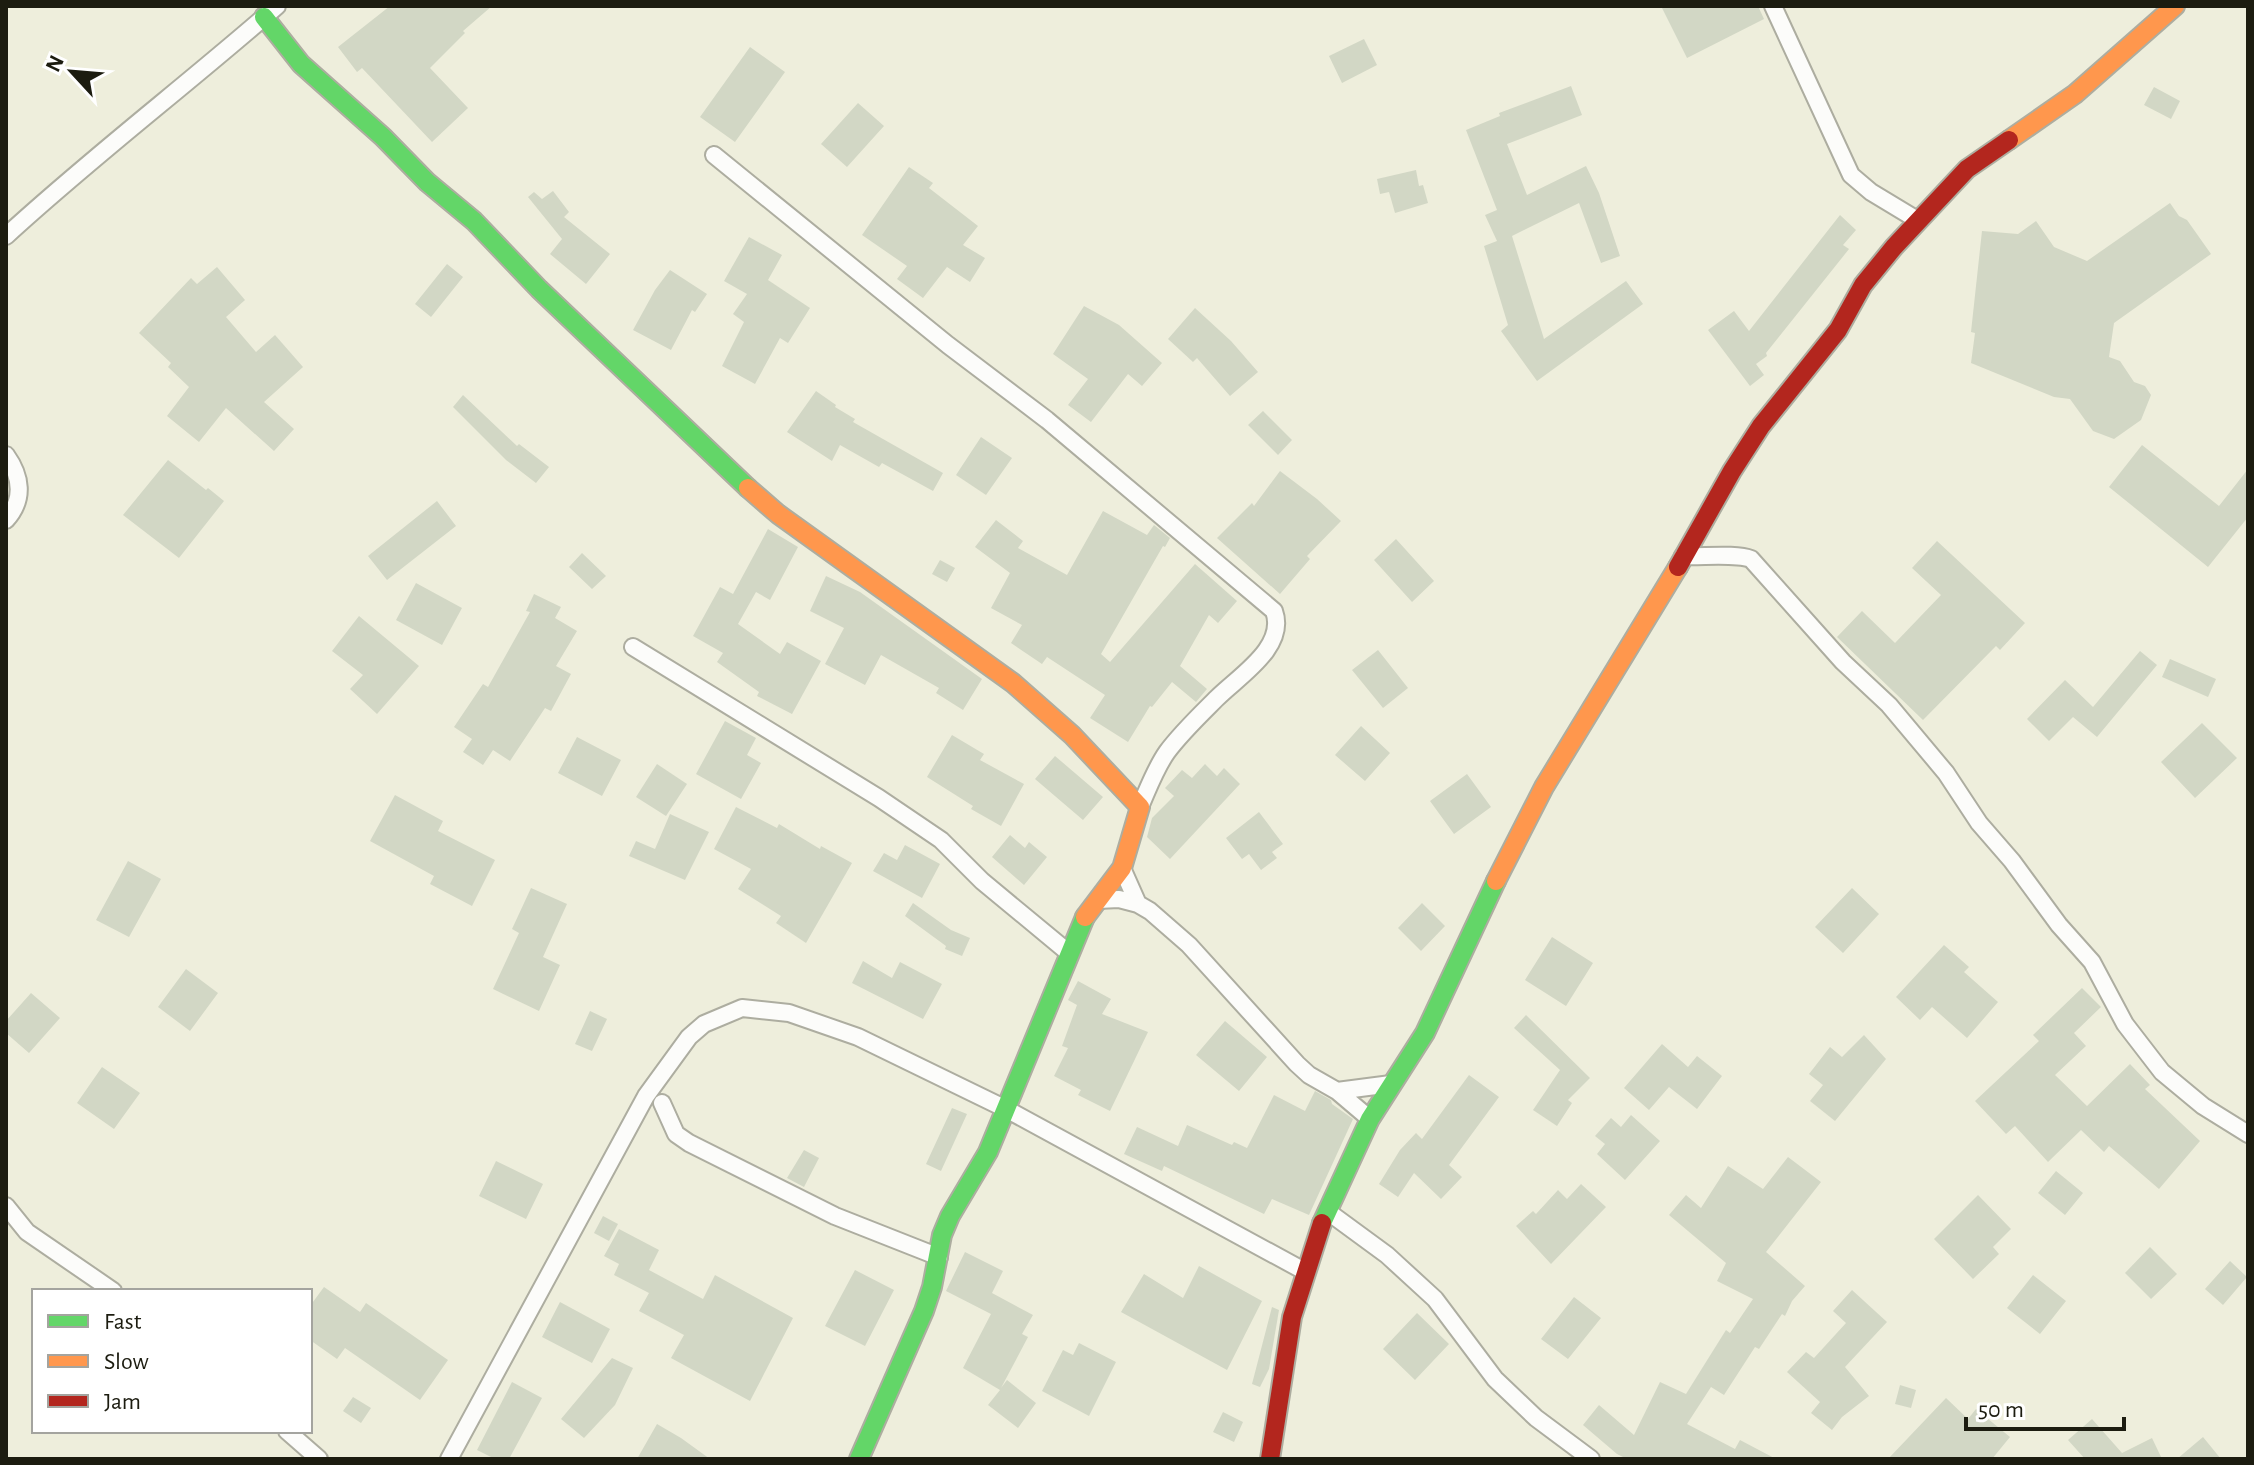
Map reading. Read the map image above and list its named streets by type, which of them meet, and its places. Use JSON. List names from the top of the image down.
{
  "legend": ["Fast", "Slow", "Jam"],
  "scale_bar": "50 m",
  "north": "top left"
}
